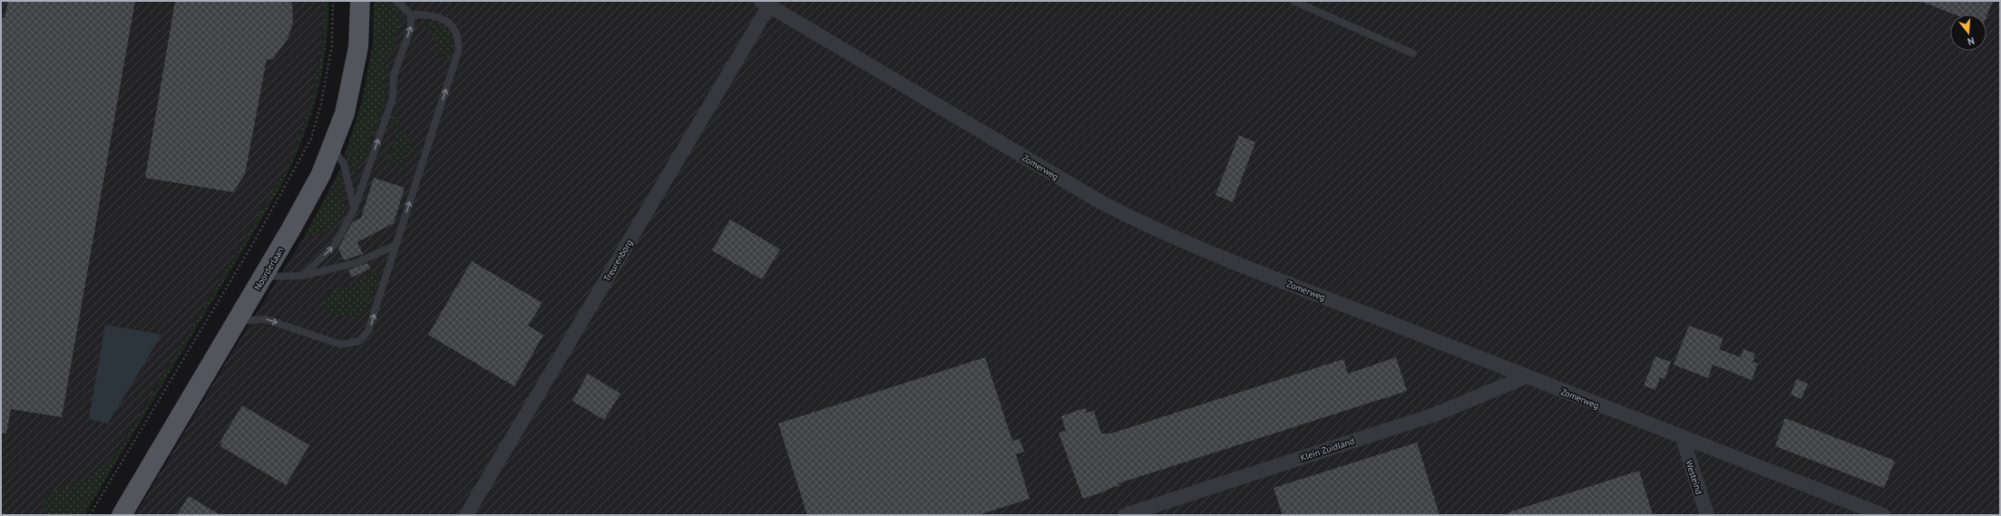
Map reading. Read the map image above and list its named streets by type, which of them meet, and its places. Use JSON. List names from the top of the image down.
{
  "streets": {
    "main road": ["Noorderlaan"],
    "street": [
      "Zomerweg",
      "Treurenborg",
      "Klein Zuidland",
      "Westeind"
    ]
  },
  "crossings": [
    ["Zomerweg", "Treurenborg"],
    ["Zomerweg", "Klein Zuidland"],
    ["Zomerweg", "Westeind"]
  ],
  "north": "bottom"
}
